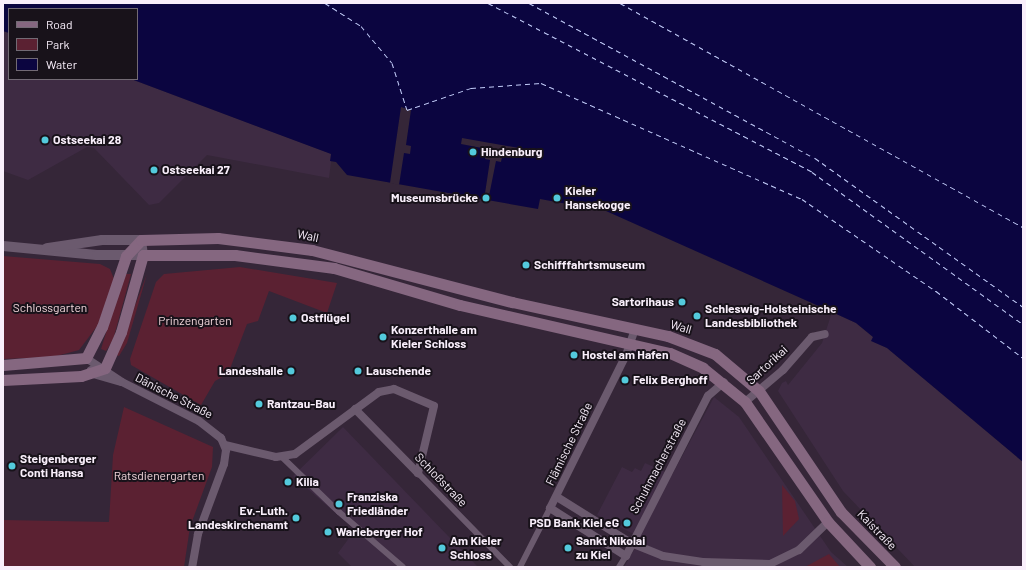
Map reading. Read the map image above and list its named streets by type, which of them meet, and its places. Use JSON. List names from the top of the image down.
{
  "streets": {
    "main road": ["Wall", "Kaistraße"],
    "street": [
      "Sartorikai",
      "Dänische Straße",
      "Flämische Straße",
      "Schuhmacherstraße",
      "Schloßstraße"
    ]
  },
  "crossings": [
    ["Wall", "Sartorikai"],
    ["Wall", "Flämische Straße"],
    ["Wall", "Kaistraße"]
  ],
  "parks": ["Schlossgarten", "Prinzengarten", "Ratsdienergarten"],
  "places": [
    "Ostseekai 28",
    "Hindenburg",
    "Ostseekai 27",
    "Museumsbrücke",
    "Kieler Hansekogge",
    "Schifffahrtsmuseum",
    "Sartorihaus",
    "Schleswig-Holsteinische Landesbibliothek",
    "Ostflügel",
    "Konzerthalle am Kieler Schloss",
    "Hostel am Hafen",
    "Landeshalle",
    "Lauschende",
    "Felix Berghoff",
    "Rantzau-Bau",
    "Steigenberger Conti Hansa",
    "Kilia",
    "Franziska Friedländer",
    "Ev.-Luth. Landeskirchenamt",
    "PSD Bank Kiel eG",
    "Warleberger Hof",
    "Am Kieler Schloss",
    "Sankt Nikolai zu Kiel"
  ],
  "legend": ["Road", "Park", "Water"]
}
